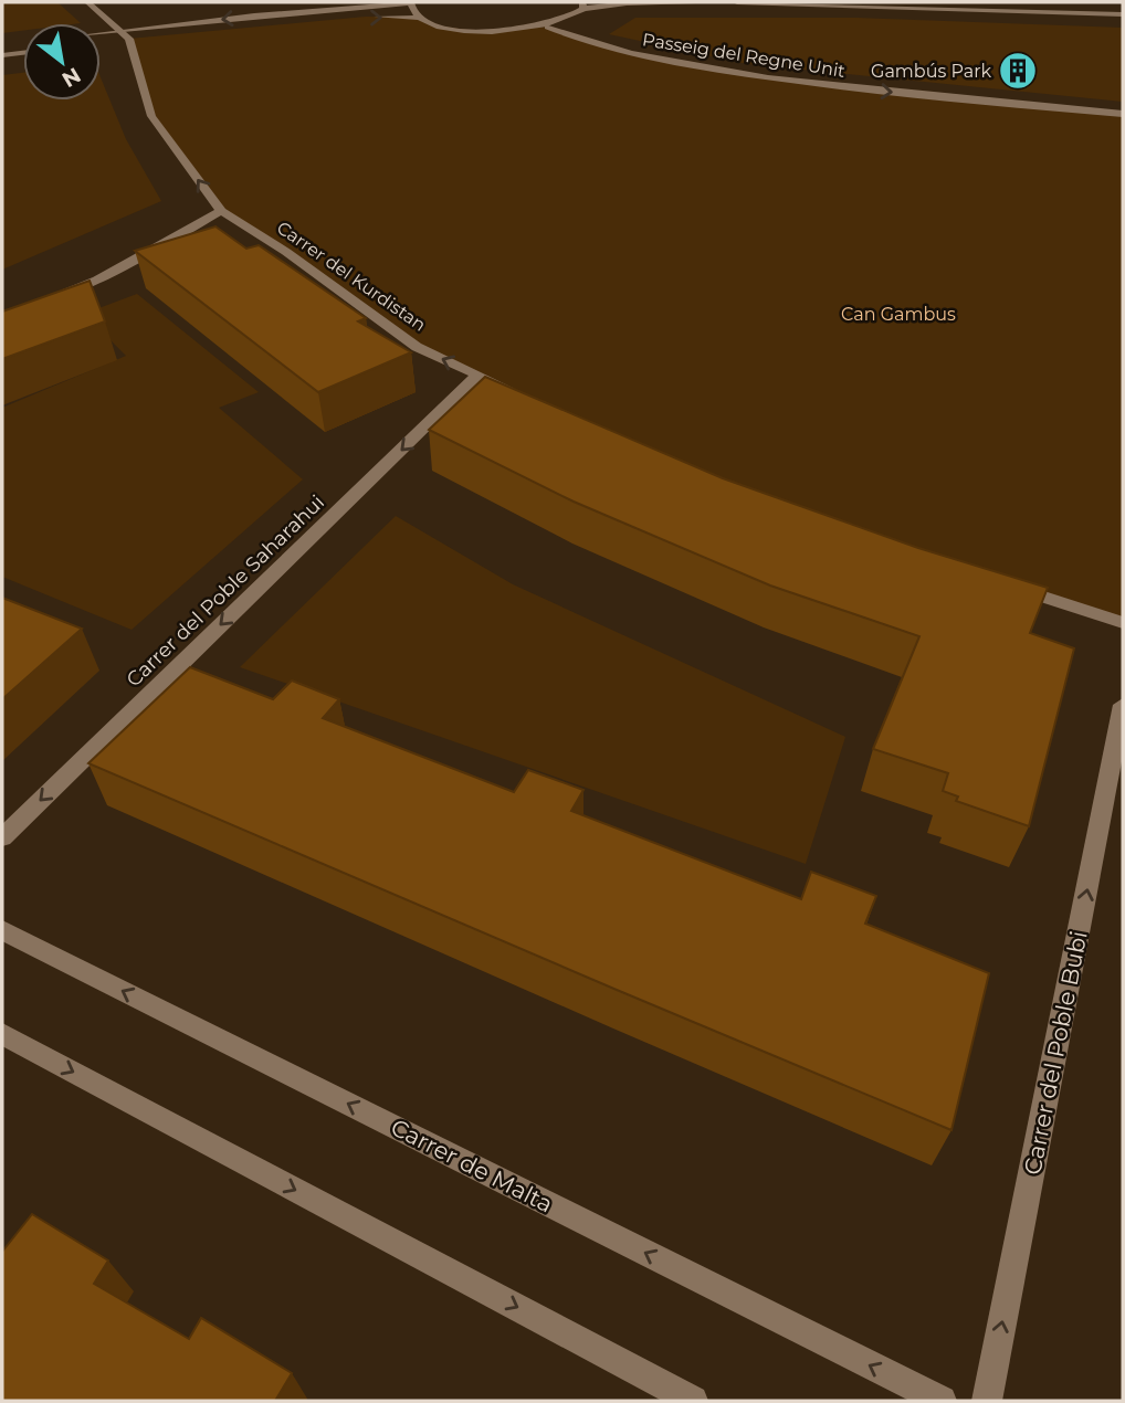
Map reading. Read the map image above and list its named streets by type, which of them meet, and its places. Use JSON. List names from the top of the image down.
{
  "streets": {
    "street": [
      "Passeig del Regne Unit",
      "Carrer del Kurdistan",
      "Carrer del Poble Saharahui",
      "Carrer del Poble Bubi",
      "Carrer de Malta"
    ]
  },
  "crossings": [
    ["Carrer del Kurdistan", "Carrer del Poble Saharahui"]
  ],
  "one_way": ["Carrer del Kurdistan", "Carrer del Poble Saharahui", "Carrer del Poble Bubi"],
  "parks": ["Can Gambus"],
  "places": {
    "building": ["Gambús Park"]
  },
  "north": "bottom right"
}
